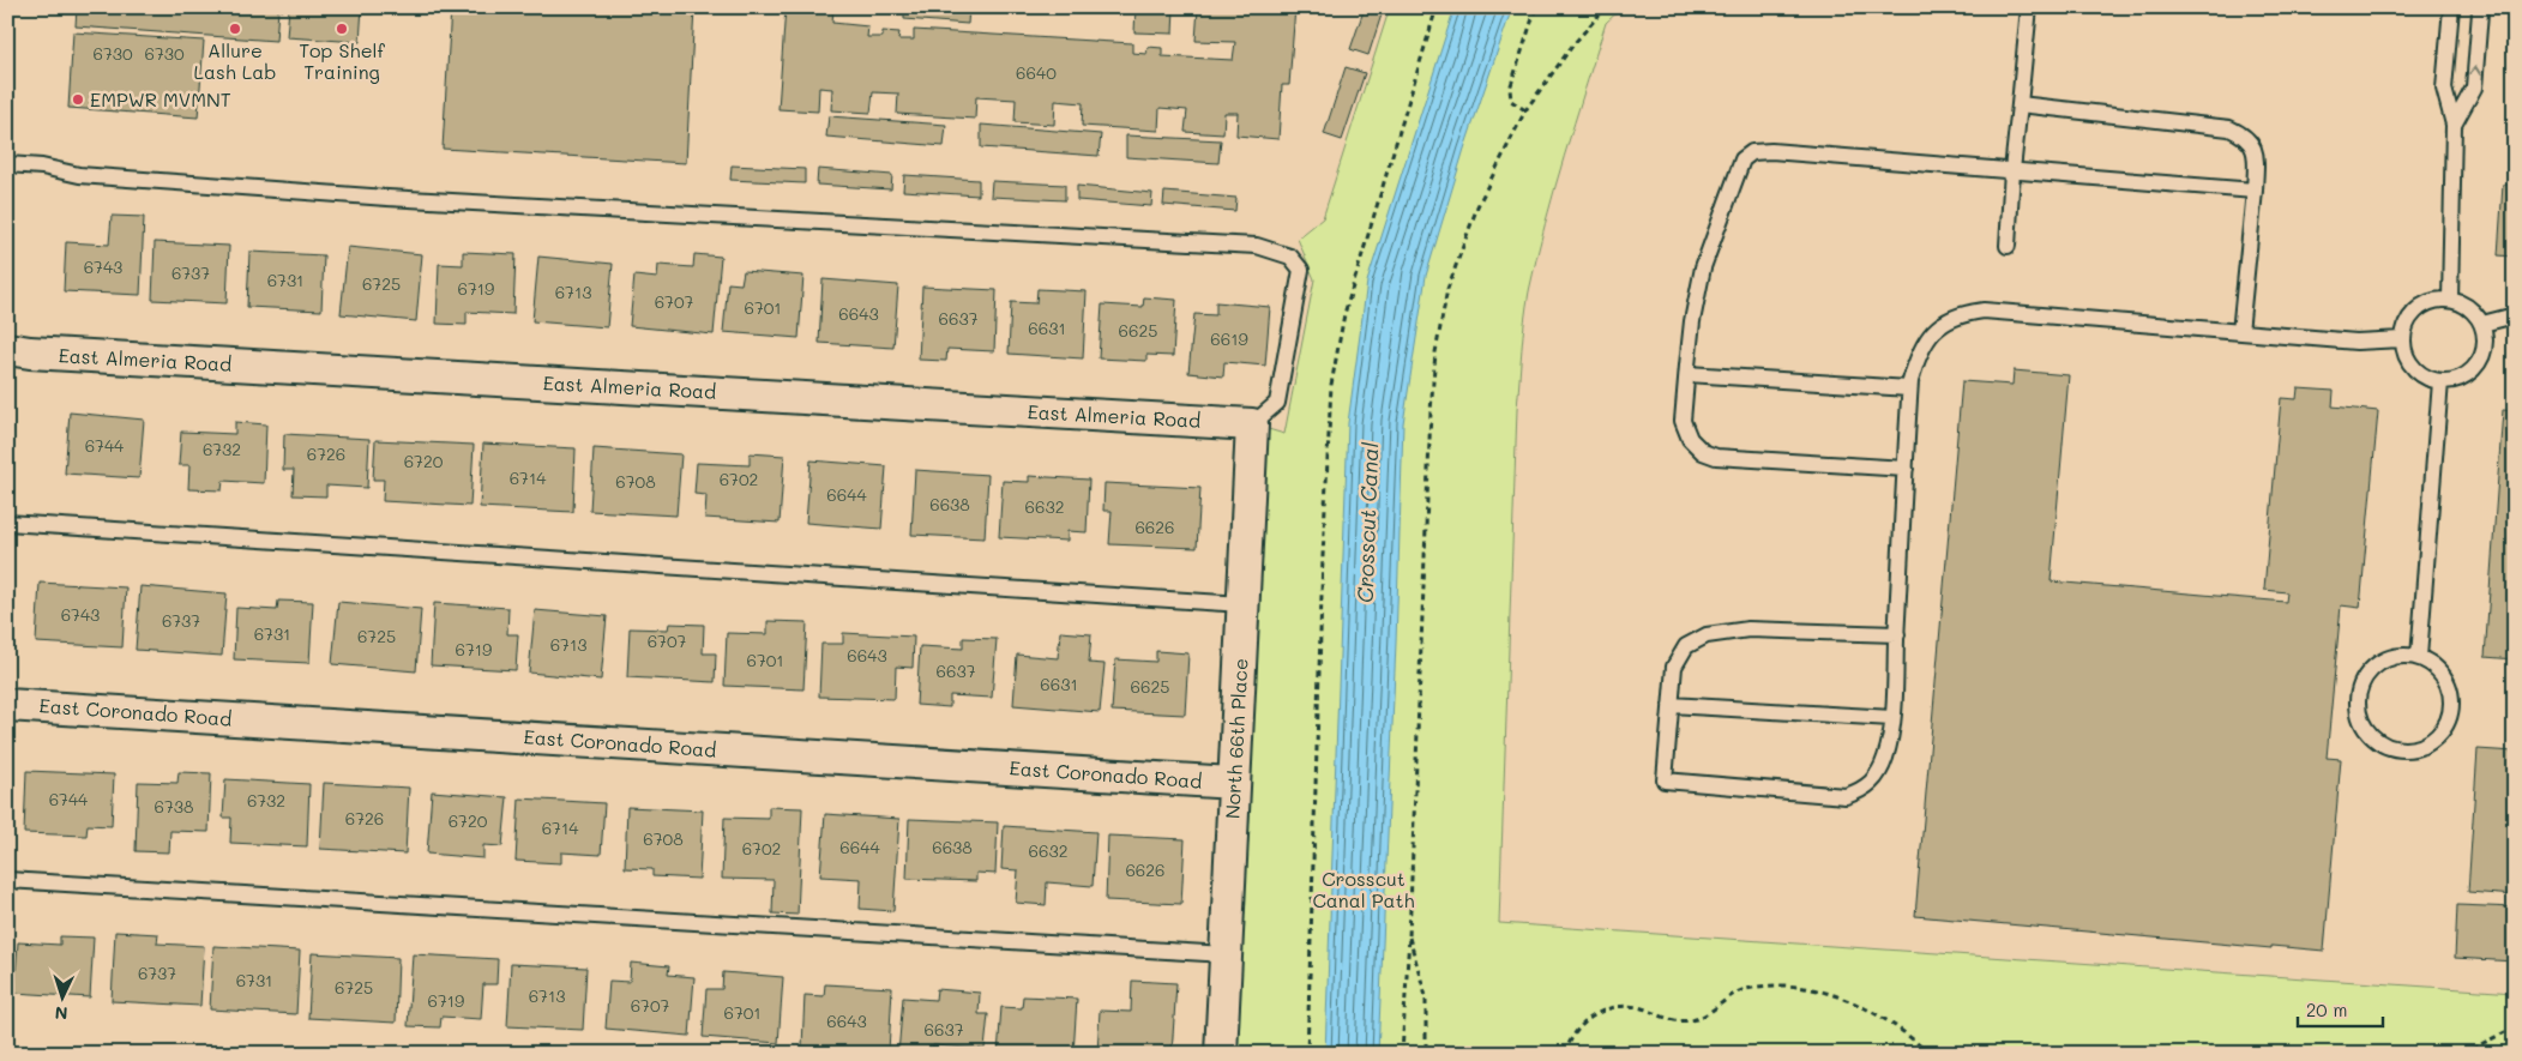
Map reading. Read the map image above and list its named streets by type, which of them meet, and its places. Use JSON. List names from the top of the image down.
{
  "streets": {
    "street": ["East Almeria Road", "East Coronado Road", "North 66th Place"]
  },
  "crossings": [
    ["East Almeria Road", "North 66th Place"],
    ["East Coronado Road", "North 66th Place"]
  ],
  "water": ["Crosscut Canal"],
  "parks": ["Crosscut Canal Path"],
  "places": ["Allure Lash Lab", "Top Shelf Training", "EMPWR MVMNT"],
  "house_numbers": [
    "6730",
    "6730",
    "6640",
    "6743",
    "6737",
    "6731",
    "6725",
    "6719",
    "6713",
    "6707",
    "6701",
    "6643",
    "6637",
    "6631",
    "6625",
    "6619",
    "6744",
    "6732",
    "6726",
    "6720",
    "6714",
    "6702",
    "6708",
    "6644",
    "6638",
    "6632",
    "6626",
    "6743",
    "6737",
    "6731",
    "6725",
    "6707",
    "6713",
    "6719",
    "6643",
    "6701",
    "6637",
    "6631",
    "6625",
    "6744",
    "6732",
    "6738",
    "6726",
    "6720",
    "6714",
    "6708",
    "6644",
    "6638",
    "6702",
    "6632",
    "6626",
    "6737",
    "6731",
    "6725",
    "6713",
    "6719",
    "6707",
    "6701",
    "6643",
    "6637"
  ],
  "scale_bar": "20 m",
  "north": "bottom"
}
